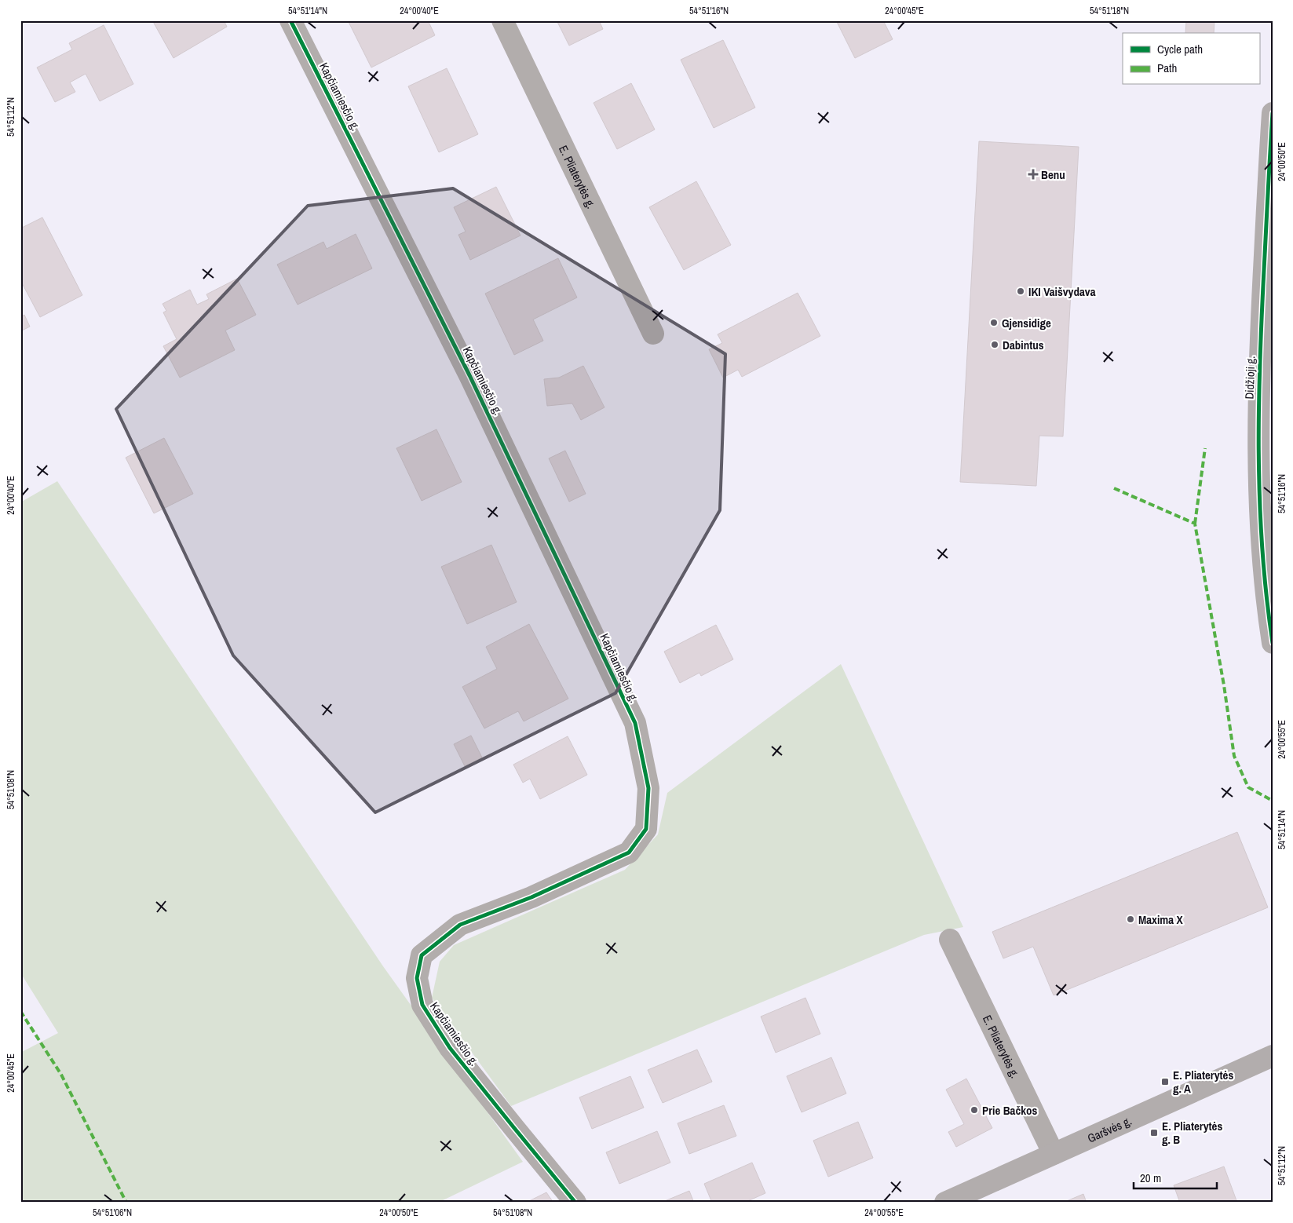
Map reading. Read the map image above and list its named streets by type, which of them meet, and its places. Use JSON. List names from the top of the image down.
{
  "streets": {
    "main road": ["Didžioji g.", "Garšvės g."],
    "street": ["Kapčiamiesčio g.", "E. Pliaterytės g."]
  },
  "crossings": [
    ["E. Pliaterytės g.", "Garšvės g."]
  ],
  "places": {
    "health": ["Benu"],
    "other": [
      "IKI Vaišvydava",
      "Gjensidige",
      "Dabintus",
      "Maxima X",
      "Prie Bačkos"
    ],
    "transit": ["E. Pliaterytės g. A", "E. Pliaterytės g. B"]
  },
  "legend": ["Cycle path", "Path"],
  "scale_bar": "20 m",
  "coordinates": [
    "54°51'14\"N",
    "24°00'40\"E",
    "54°51'16\"N",
    "24°00'45\"E",
    "54°51'18\"N",
    "54°51'12\"N",
    "24°00'50\"E",
    "24°00'55\"E",
    "54°51'08\"N",
    "54°51'06\"N"
  ]
}
